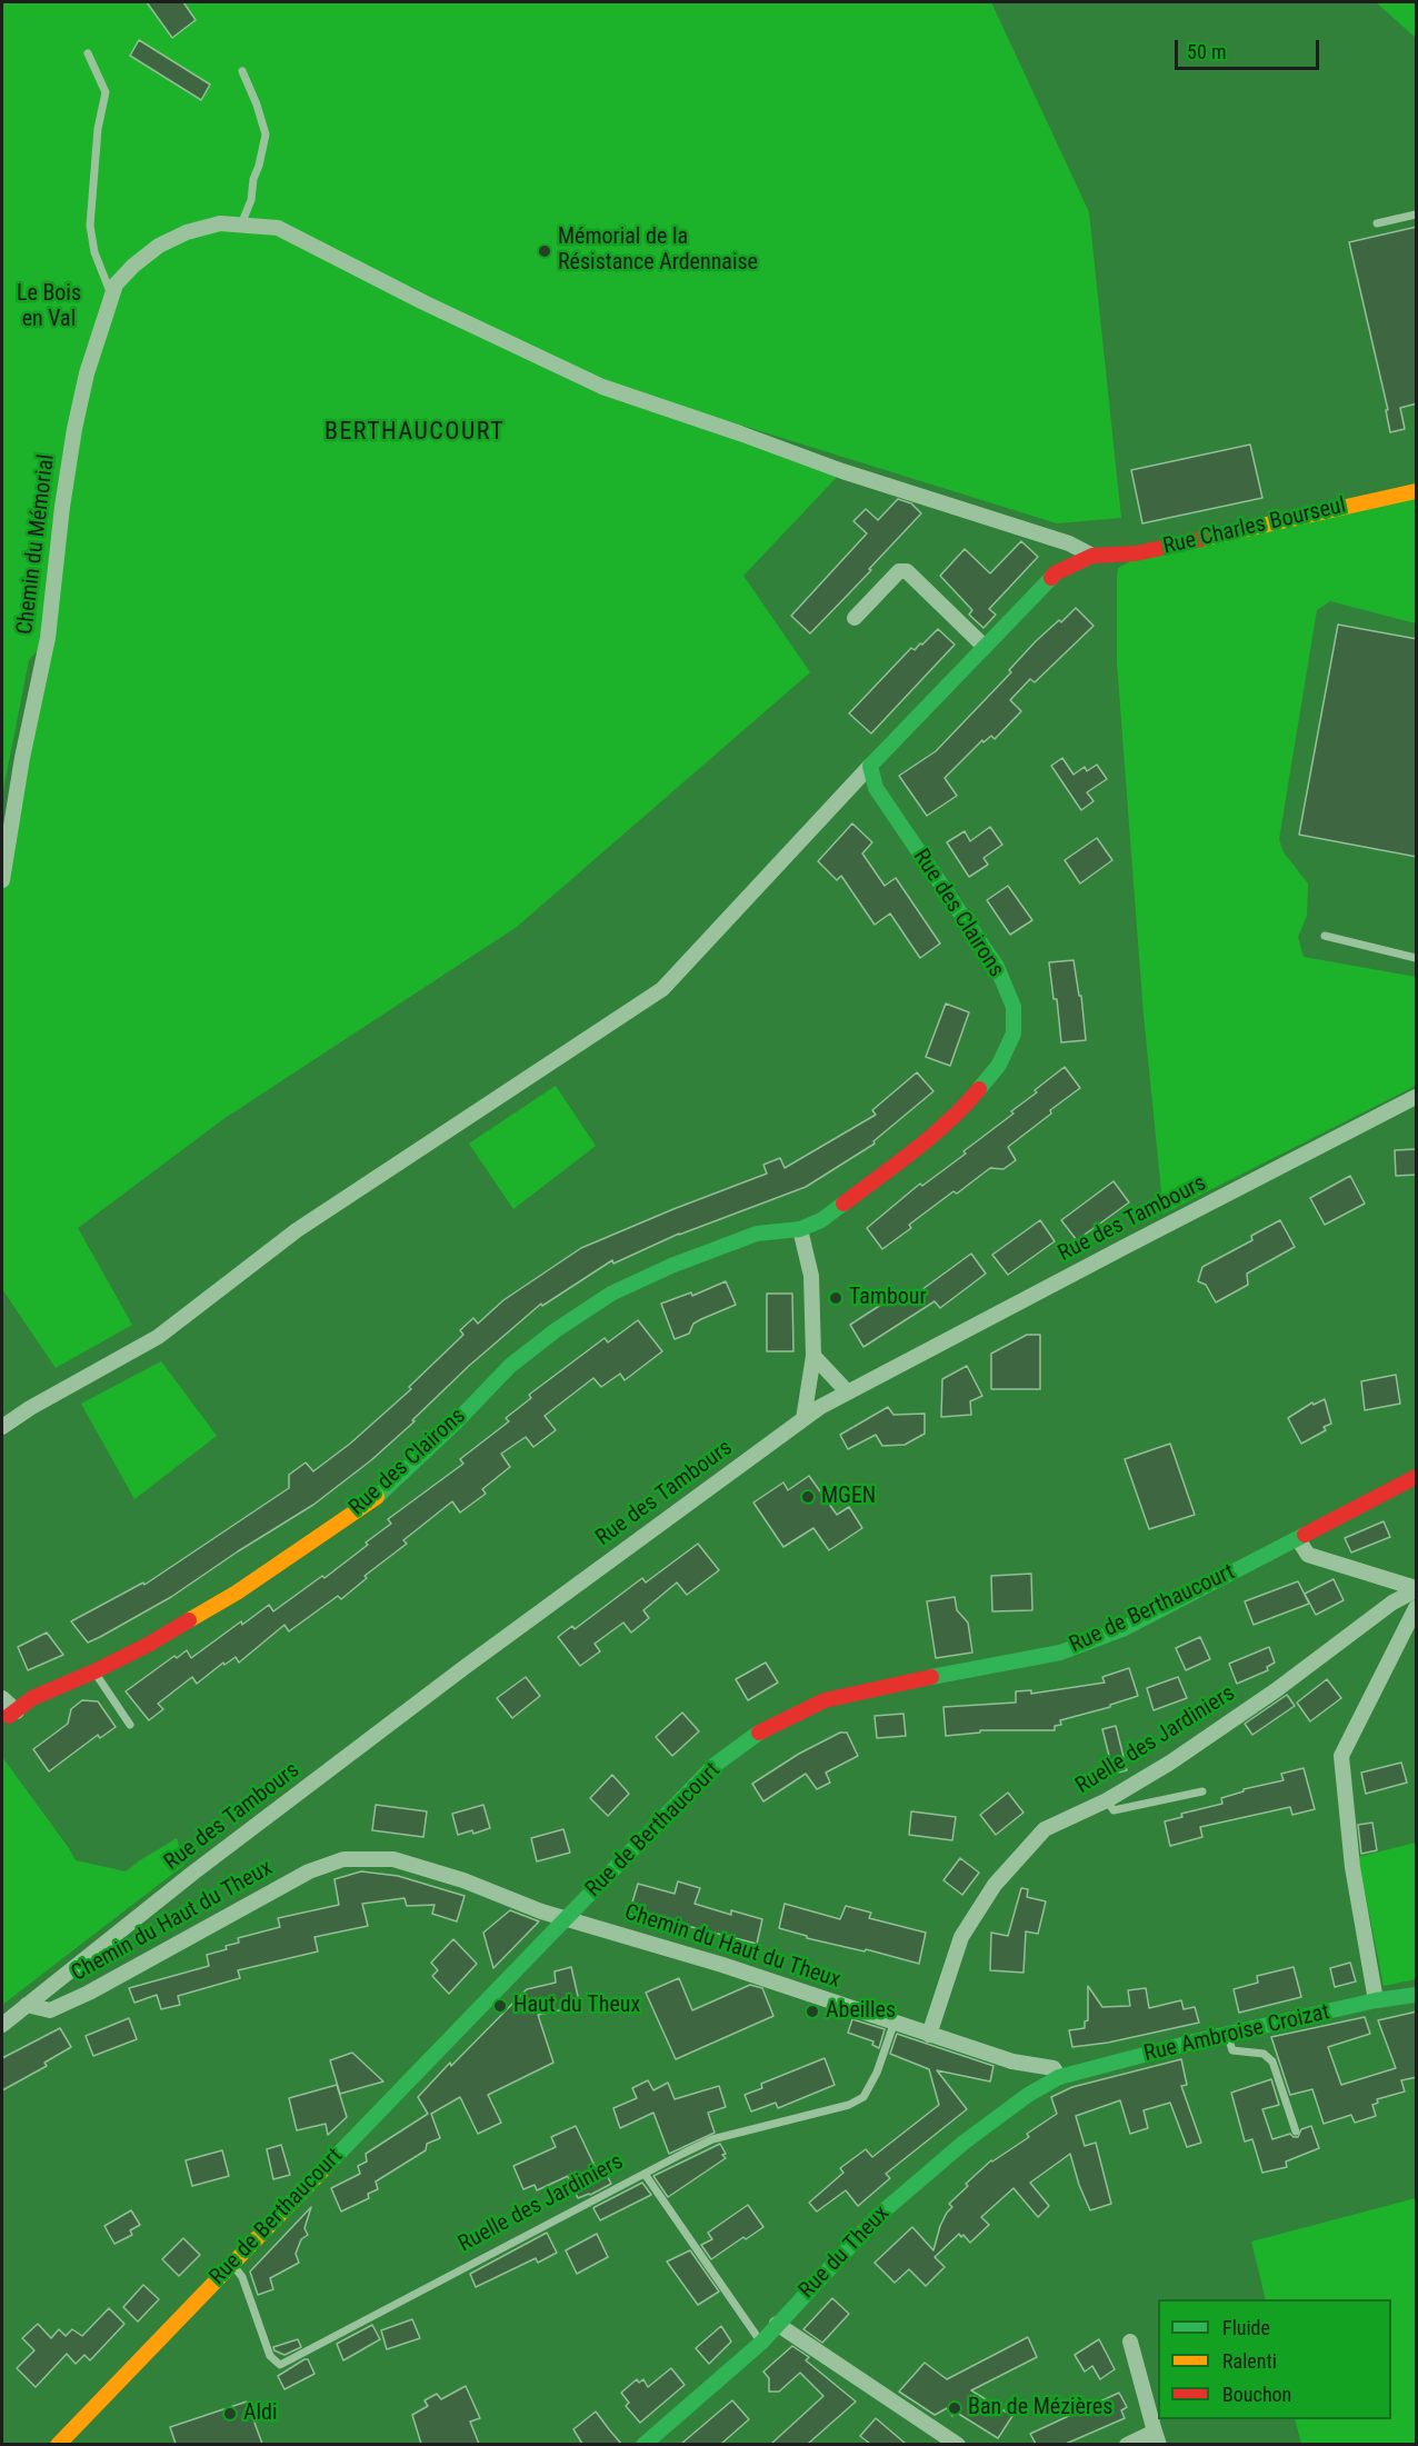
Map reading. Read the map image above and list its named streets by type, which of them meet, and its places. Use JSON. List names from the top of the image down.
{
  "streets": {
    "main road": [
      "Rue Charles Bourseul",
      "Rue des Clairons",
      "Rue de Berthaucourt",
      "Rue Ambroise Croizat",
      "Rue du Theux"
    ],
    "street": [
      "Chemin du Mémorial",
      "Rue des Tambours",
      "Ruelle des Jardiniers",
      "Chemin du Haut du Theux"
    ]
  },
  "crossings": [
    ["Rue Charles Bourseul", "Chemin du Mémorial"],
    ["Rue des Tambours", "Chemin du Haut du Theux"],
    ["Rue de Berthaucourt", "Ruelle des Jardiniers"],
    ["Rue de Berthaucourt", "Chemin du Haut du Theux"],
    ["Ruelle des Jardiniers", "Chemin du Haut du Theux"],
    ["Chemin du Haut du Theux", "Rue Ambroise Croizat"],
    ["Chemin du Haut du Theux", "Rue du Theux"],
    ["Rue Ambroise Croizat", "Rue du Theux"]
  ],
  "districts": ["BERTHAUCOURT"],
  "parks": ["Le Bois en Val"],
  "places": [
    "Mémorial de la Résistance Ardennaise",
    "Tambour",
    "MGEN",
    "Haut du Theux",
    "Abeilles",
    "Ban de Mézières",
    "Aldi"
  ],
  "legend": ["Fluide", "Ralenti", "Bouchon"],
  "scale_bar": "50 m"
}
